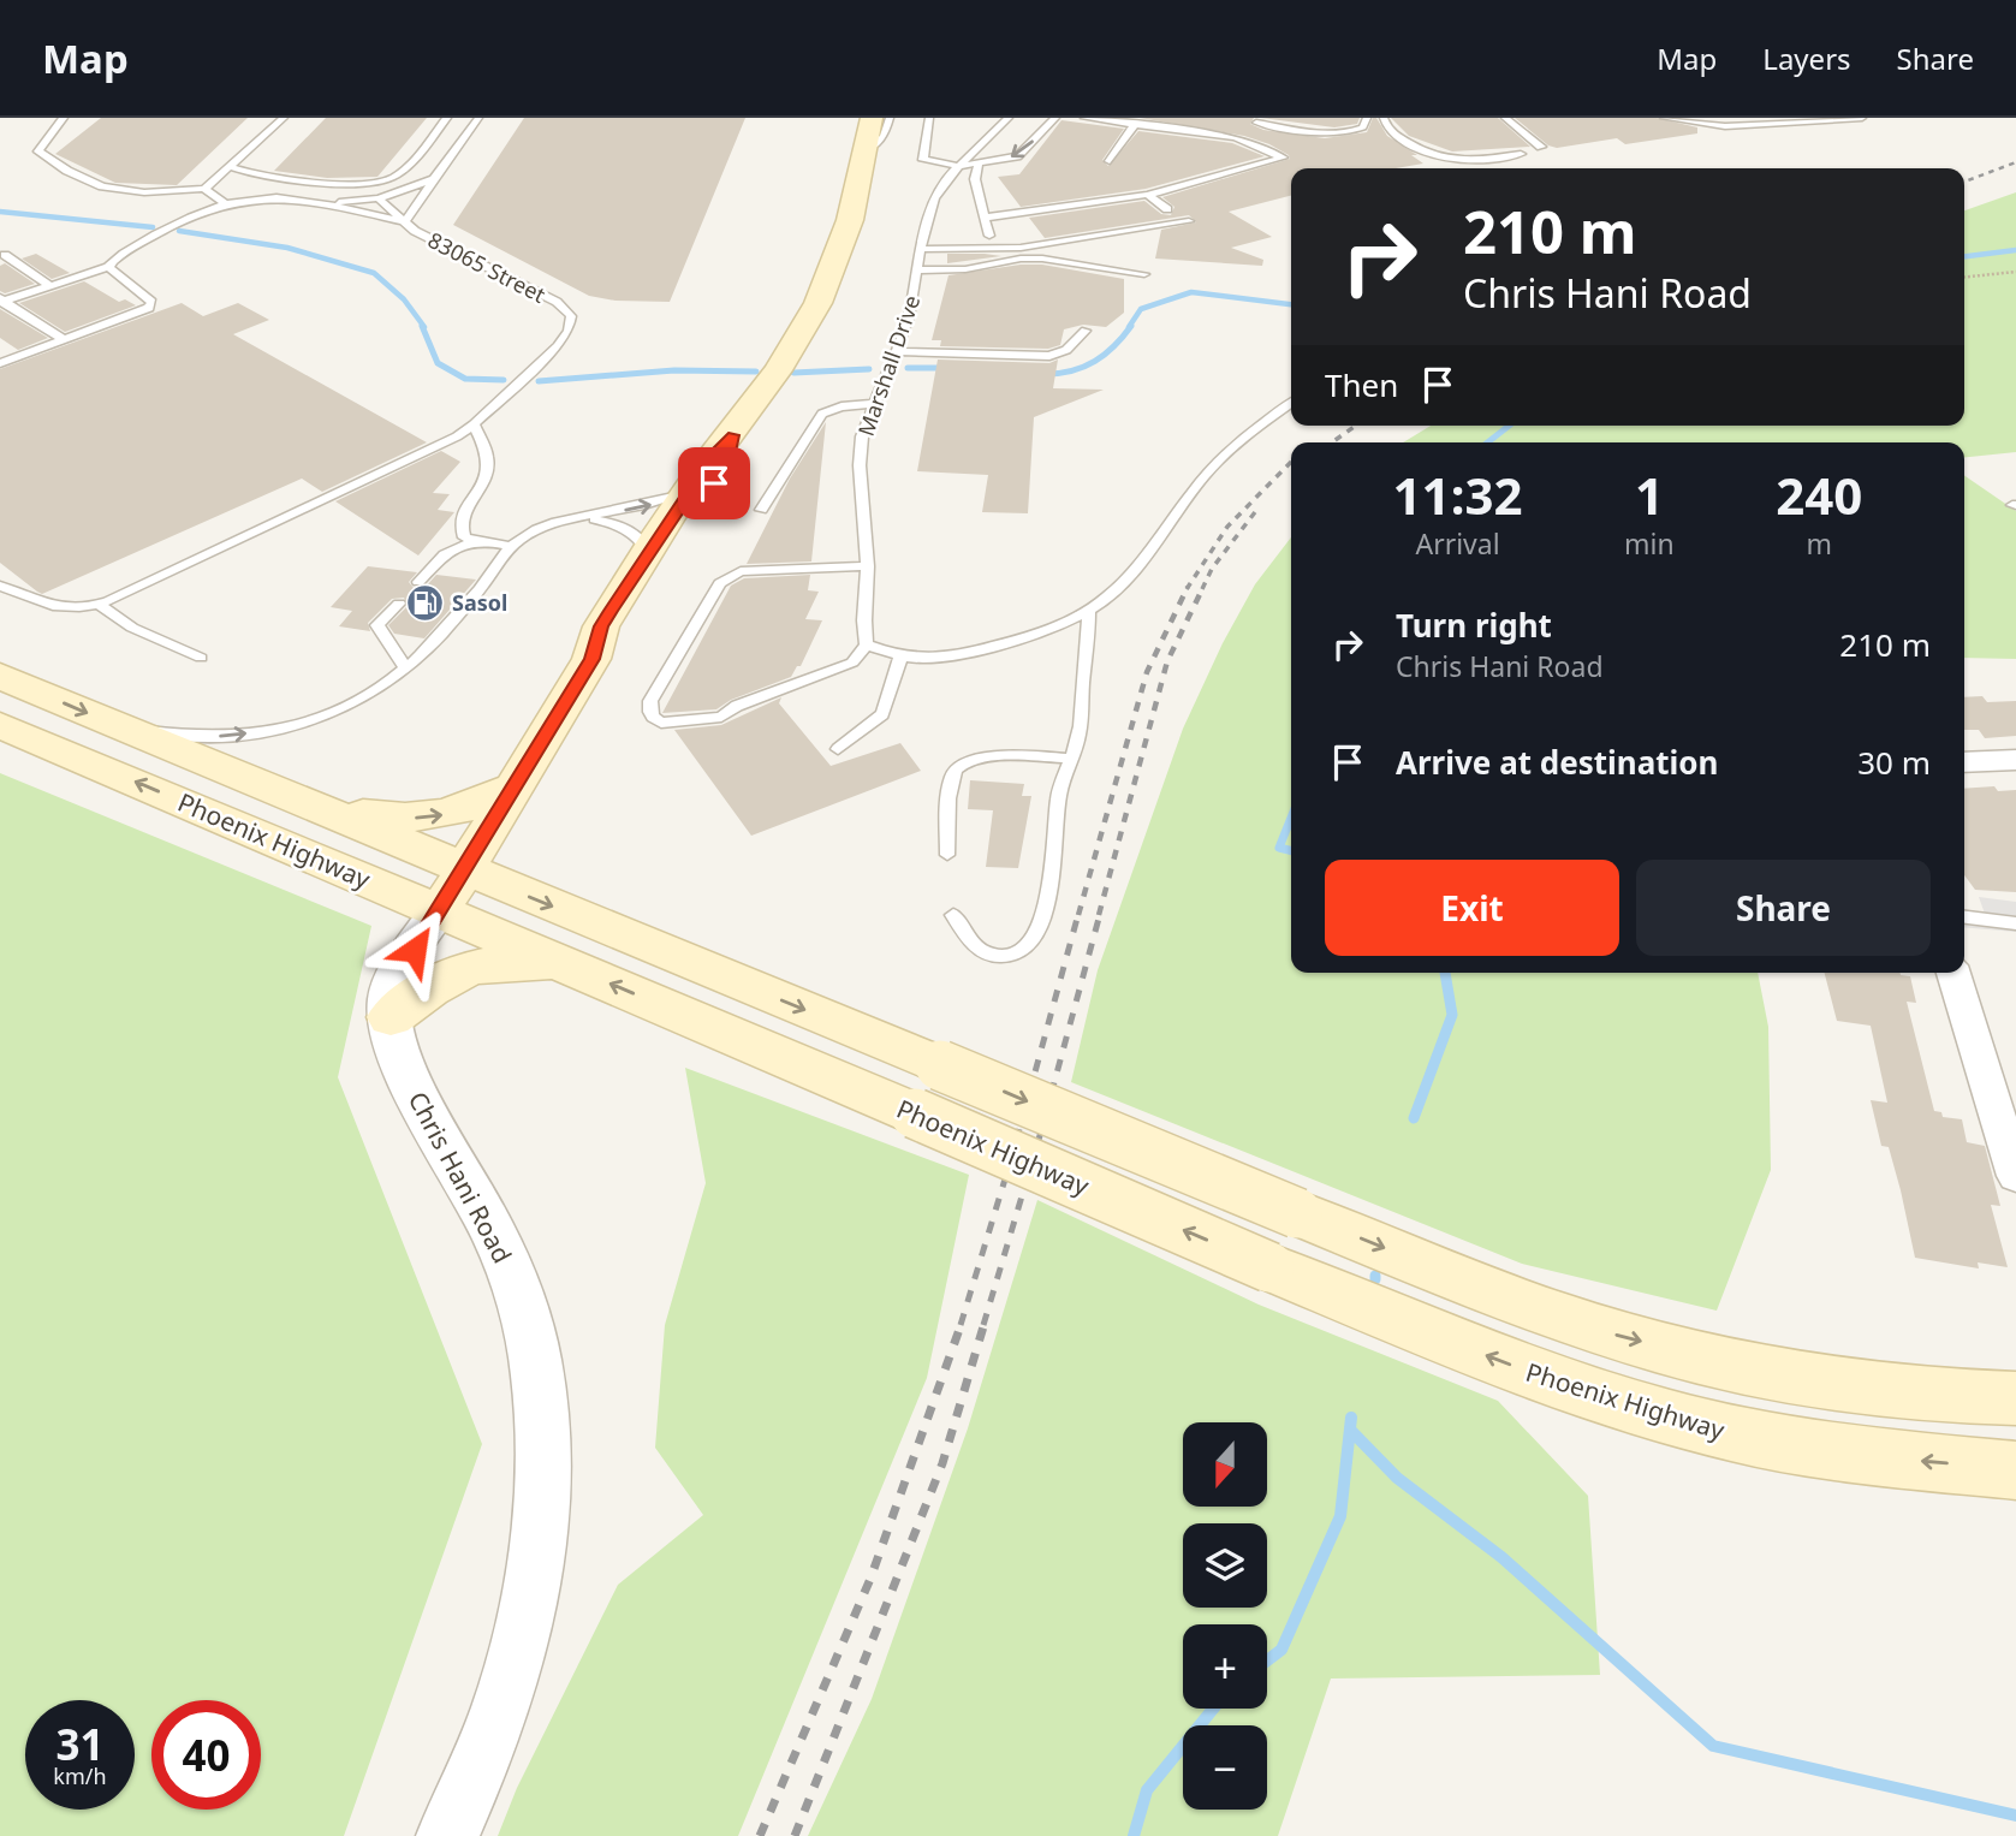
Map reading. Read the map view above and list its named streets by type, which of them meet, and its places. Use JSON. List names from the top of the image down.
{
  "streets": {
    "main road": ["Phoenix Highway", "Chris Hani Road"],
    "lane": ["83065 Street", "Marshall Drive"]
  },
  "crossings": [
    ["Phoenix Highway", "Chris Hani Road"]
  ],
  "places": {
    "fuel station": ["Sasol"]
  },
  "north": "bottom",
  "page": {
    "header": "Map",
    "nav": ["Map", "Layers", "Share"],
    "turn": ["210 m", "Chris Hani Road"],
    "then": "Then",
    "eta": [
      "11:32",
      "Arrival",
      "1",
      "min",
      "240",
      "m"
    ],
    "list": [
      {
        "name": "Turn right",
        "note": "Chris Hani Road",
        "value": "210 m"
      },
      {
        "name": "Arrive at destination",
        "value": "30 m"
      }
    ],
    "buttons": ["Exit", "Share"],
    "map_buttons": ["+", "−"],
    "speed": "31 km/h",
    "limit": "40"
  }
}
